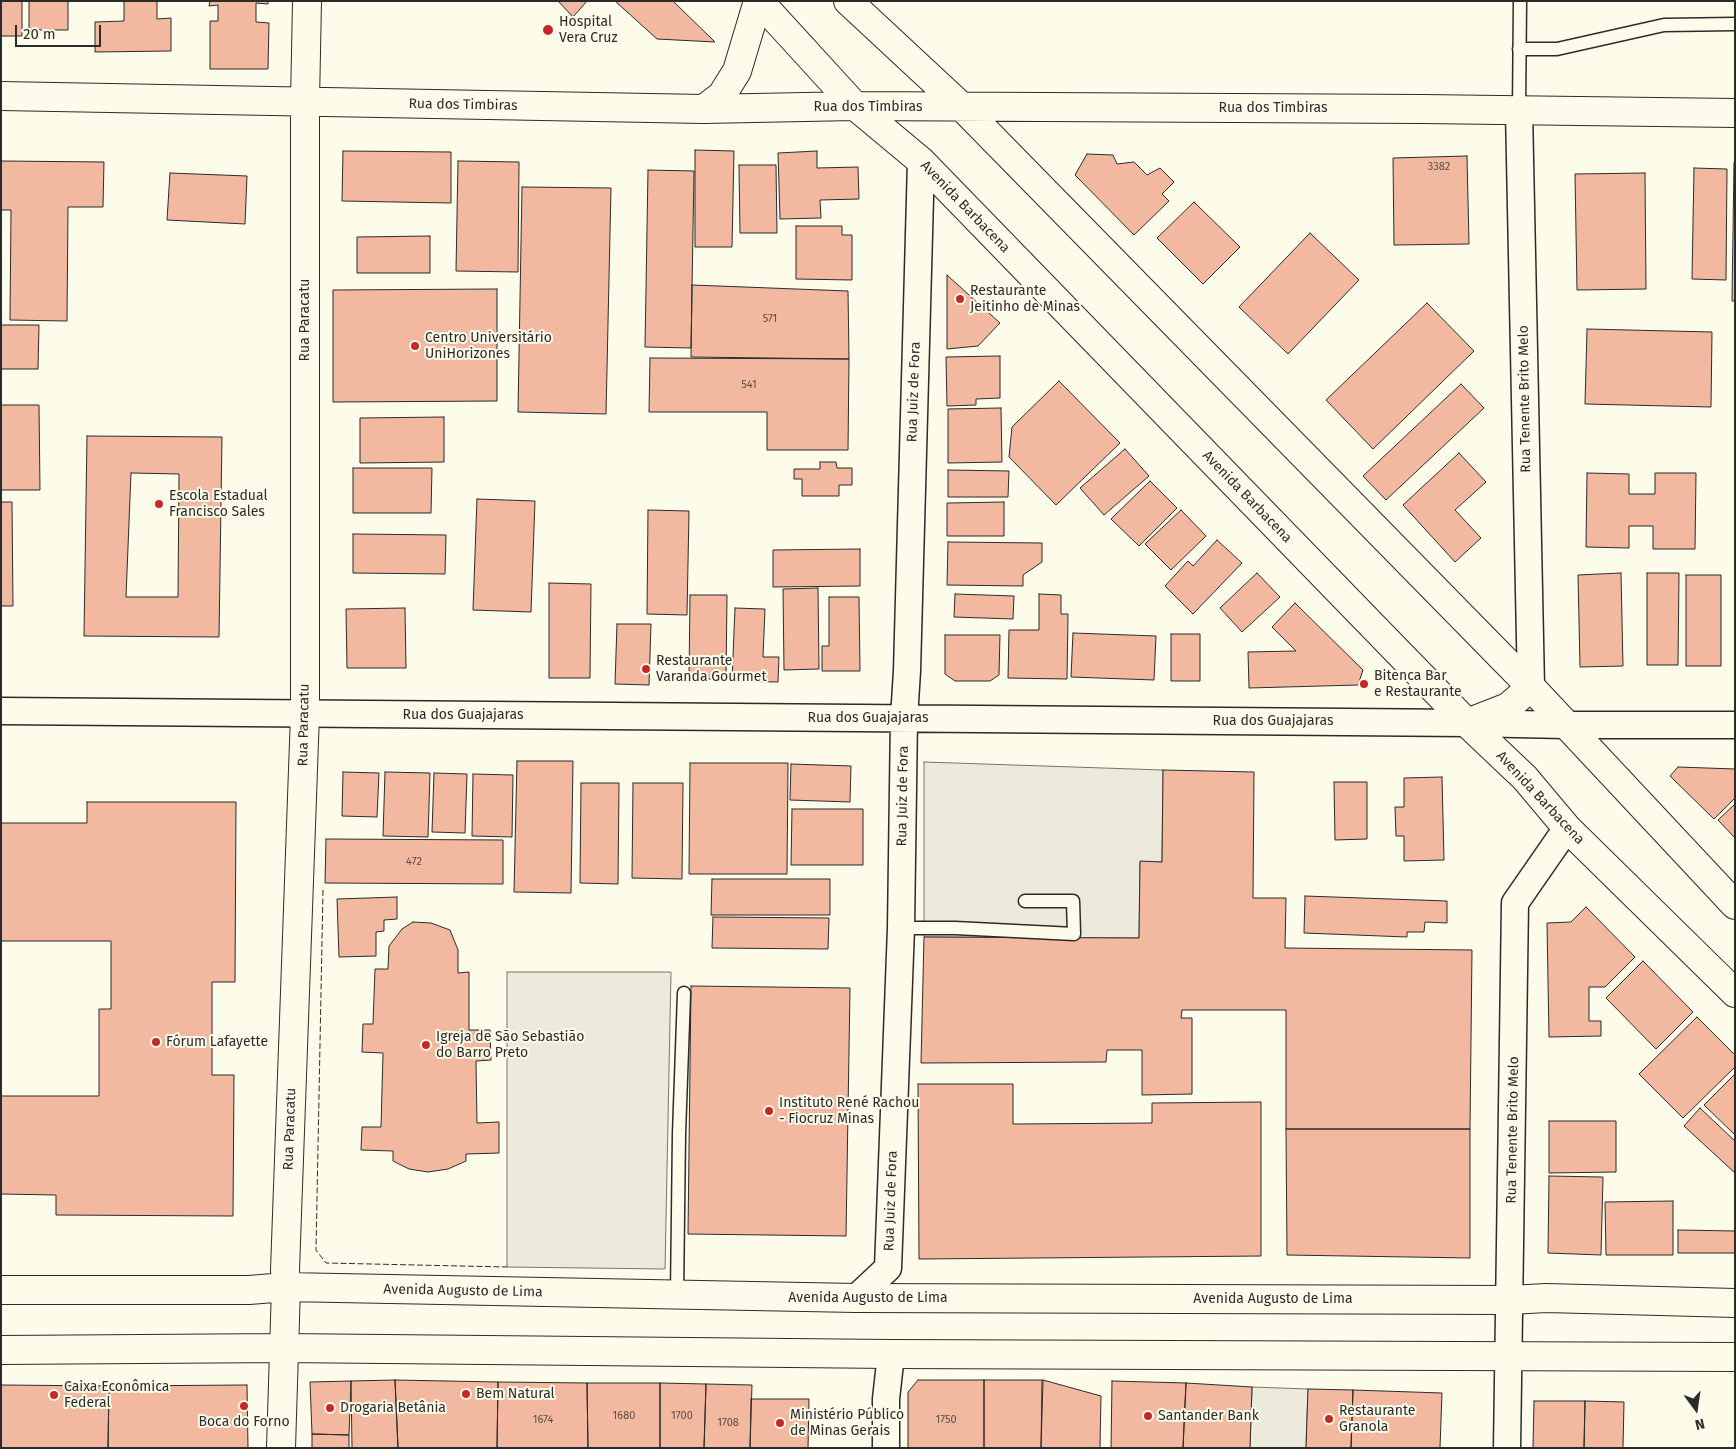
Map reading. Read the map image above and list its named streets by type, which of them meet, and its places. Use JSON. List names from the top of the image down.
{
  "streets": {
    "main road": [
      "Rua dos Timbiras",
      "Avenida Barbacena",
      "Rua Paracatu",
      "Avenida Augusto de Lima"
    ],
    "street": ["Rua Juiz de Fora", "Rua Tenente Brito Melo", "Rua dos Guajajaras"]
  },
  "crossings": [
    ["Rua dos Timbiras", "Avenida Barbacena"],
    ["Rua dos Timbiras", "Rua Paracatu"],
    ["Rua dos Timbiras", "Rua Tenente Brito Melo"],
    ["Avenida Barbacena", "Rua Juiz de Fora"],
    ["Avenida Barbacena", "Rua Tenente Brito Melo"],
    ["Avenida Barbacena", "Rua dos Guajajaras"],
    ["Rua Paracatu", "Rua dos Guajajaras"],
    ["Rua Paracatu", "Avenida Augusto de Lima"],
    ["Rua Juiz de Fora", "Rua dos Guajajaras"],
    ["Rua Juiz de Fora", "Avenida Augusto de Lima"],
    ["Rua Tenente Brito Melo", "Avenida Augusto de Lima"]
  ],
  "places": [
    "Hospital Vera Cruz",
    "Restaurante Jeitinho de Minas",
    "Centro Universitário UniHorizones",
    "Escola Estadual Francisco Sales",
    "Restaurante Varanda Gourmet",
    "Bitenca Bar e Restaurante",
    "Fórum Lafayette",
    "Igreja de São Sebastião do Barro Preto",
    "Instituto René Rachou - Fiocruz Minas",
    "Bem Natural",
    "Caixa Econômica Federal",
    "Boca do Forno",
    "Drogaria Betânia",
    "Santander Bank",
    "Restaurante Granola",
    "Ministério Público de Minas Gerais"
  ],
  "house_numbers": [
    "3382",
    "571",
    "541",
    "472",
    "1680",
    "1700",
    "1674",
    "1750",
    "1708"
  ],
  "scale_bar": "20 m",
  "north": "bottom"
}
